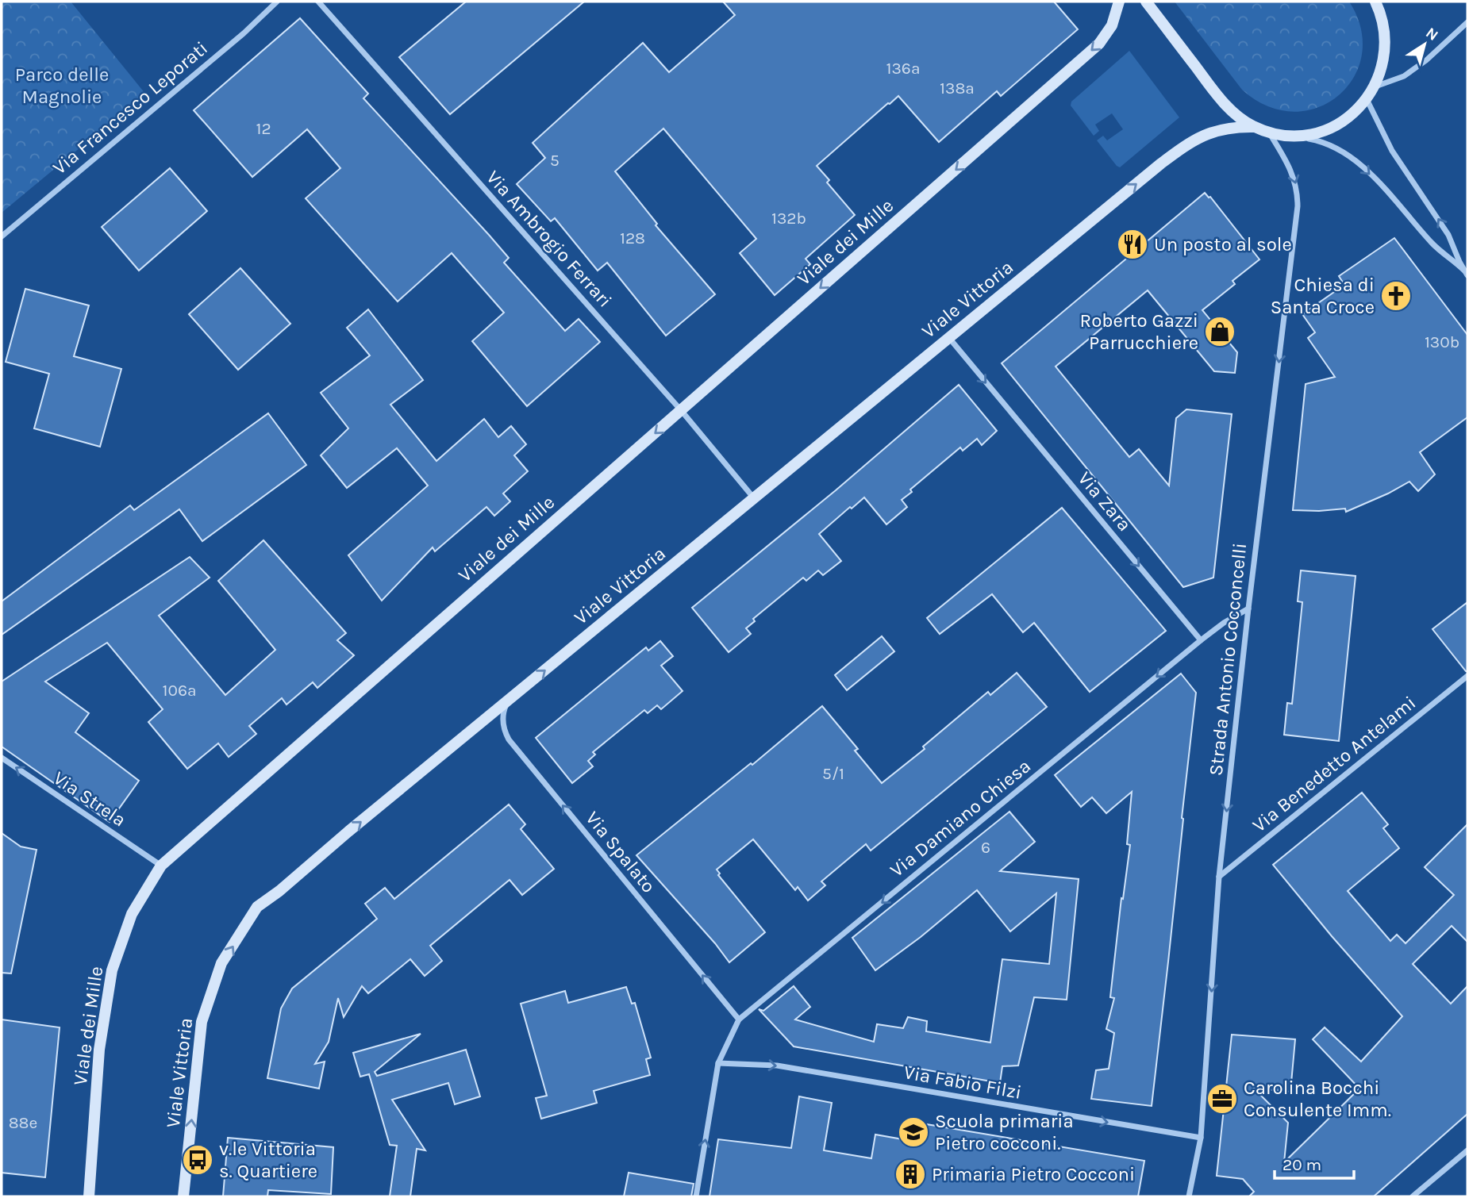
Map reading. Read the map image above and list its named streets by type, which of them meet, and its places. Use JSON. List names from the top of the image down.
{
  "streets": {
    "main road": ["Viale dei Mille", "Viale Vittoria"],
    "street": [
      "Via Francesco Leporati",
      "Via Ambrogio Ferrari",
      "Via Zara",
      "Strada Antonio Cocconcelli",
      "Via Benedetto Antelami",
      "Via Strela",
      "Via Damiano Chiesa",
      "Via Spalato",
      "Via Fabio Filzi"
    ]
  },
  "crossings": [
    ["Via Ambrogio Ferrari", "Viale dei Mille"],
    ["Via Ambrogio Ferrari", "Viale Vittoria"],
    ["Viale dei Mille", "Via Strela"],
    ["Viale Vittoria", "Via Zara"],
    ["Viale Vittoria", "Via Spalato"],
    ["Via Zara", "Via Damiano Chiesa"],
    ["Strada Antonio Cocconcelli", "Via Benedetto Antelami"],
    ["Strada Antonio Cocconcelli", "Via Fabio Filzi"],
    ["Via Damiano Chiesa", "Via Spalato"]
  ],
  "one_way": [
    "Viale dei Mille",
    "Viale Vittoria",
    "Via Zara",
    "Strada Antonio Cocconcelli",
    "Via Strela",
    "Via Damiano Chiesa",
    "Via Spalato",
    "Via Fabio Filzi"
  ],
  "parks": ["Parco delle Magnolie"],
  "places": {
    "restaurant": ["Un posto al sole"],
    "church": ["Chiesa di Santa Croce"],
    "shop": ["Roberto Gazzi Parrucchiere"],
    "office": ["Carolina Bocchi Consulente Imm."],
    "school or university": ["Scuola primaria Pietro cocconi."],
    "bus stop": ["v.le Vittoria s. Quartiere"],
    "building": ["Primaria Pietro Cocconi"]
  },
  "house_numbers": [
    "136a",
    "138a",
    "12",
    "5",
    "132b",
    "128",
    "130b",
    "106a",
    "5/1",
    "6",
    "88e"
  ],
  "scale_bar": "20 m",
  "north": "top right"
}
